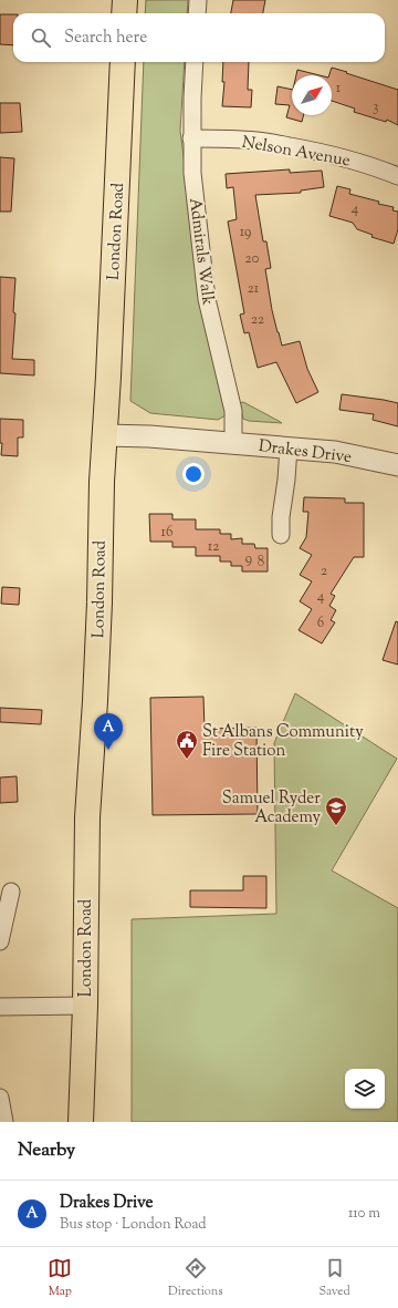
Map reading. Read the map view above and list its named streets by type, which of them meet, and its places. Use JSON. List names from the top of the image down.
{
  "streets": {
    "main road": ["London Road"],
    "street": ["Nelson Avenue", "Admirals Walk", "Drakes Drive"]
  },
  "crossings": [
    ["Nelson Avenue", "Admirals Walk"],
    ["London Road", "Drakes Drive"],
    ["Admirals Walk", "Drakes Drive"]
  ],
  "places": {
    "public building": ["St Albans Community Fire Station"],
    "school or university": ["Samuel Ryder Academy"]
  },
  "house_numbers": [
    "1",
    "3",
    "4",
    "19",
    "20",
    "21",
    "22",
    "16",
    "12",
    "9",
    "8",
    "2",
    "4",
    "6"
  ],
  "north": "top right",
  "page": {
    "search": "Search here",
    "pins": "A",
    "heading": "Nearby",
    "list": [
      {
        "mark": "A",
        "name": "Drakes Drive",
        "note": "Bus stop · London Road",
        "value": "110 m"
      }
    ],
    "nav": ["Map", "Directions", "Saved"]
  }
}
